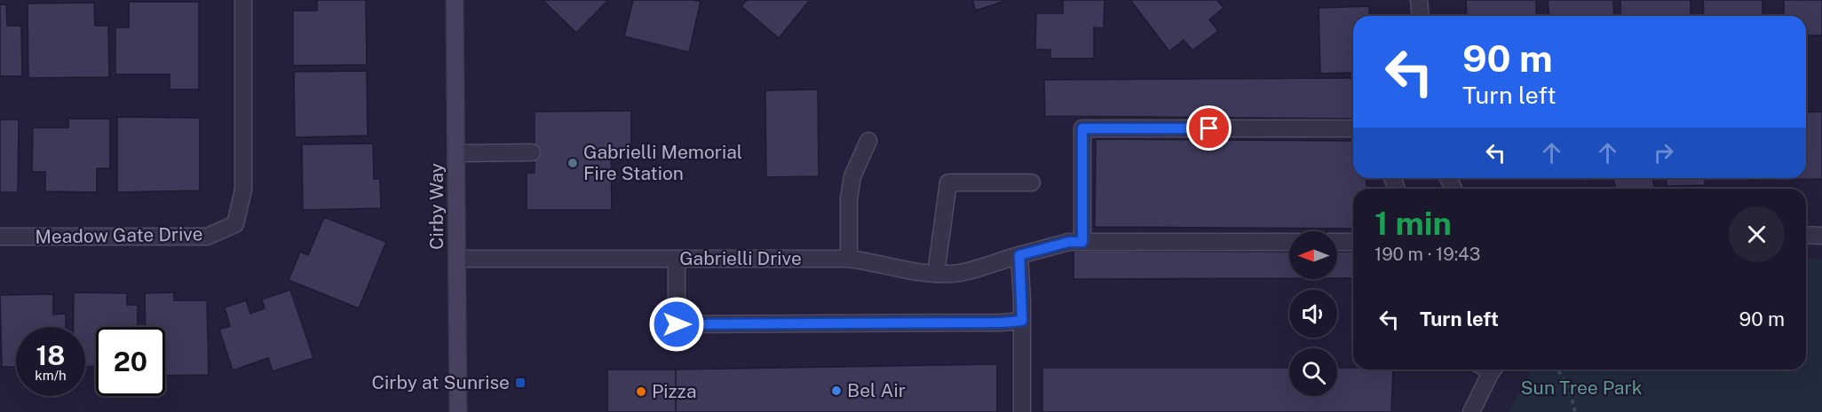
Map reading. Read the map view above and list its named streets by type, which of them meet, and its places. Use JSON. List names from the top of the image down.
{
  "streets": {
    "main road": ["Cirby Way"],
    "street": ["Meadow Gate Drive", "Gabrielli Drive"]
  },
  "crossings": [
    ["Cirby Way", "Gabrielli Drive"]
  ],
  "parks": ["Sun Tree Park"],
  "places": {
    "other": ["Gabrielli Memorial Fire Station", "Bel Air", "Pizza"],
    "transit": ["Cirby at Sunrise"]
  },
  "north": "left",
  "page": {
    "turn": ["90 m", "Turn left"],
    "heading": ["1 min", "190 m · 19:43"],
    "list": [
      {
        "name": "Turn left",
        "value": "90 m"
      }
    ],
    "speed": "18 km/h",
    "limit": "20"
  }
}
